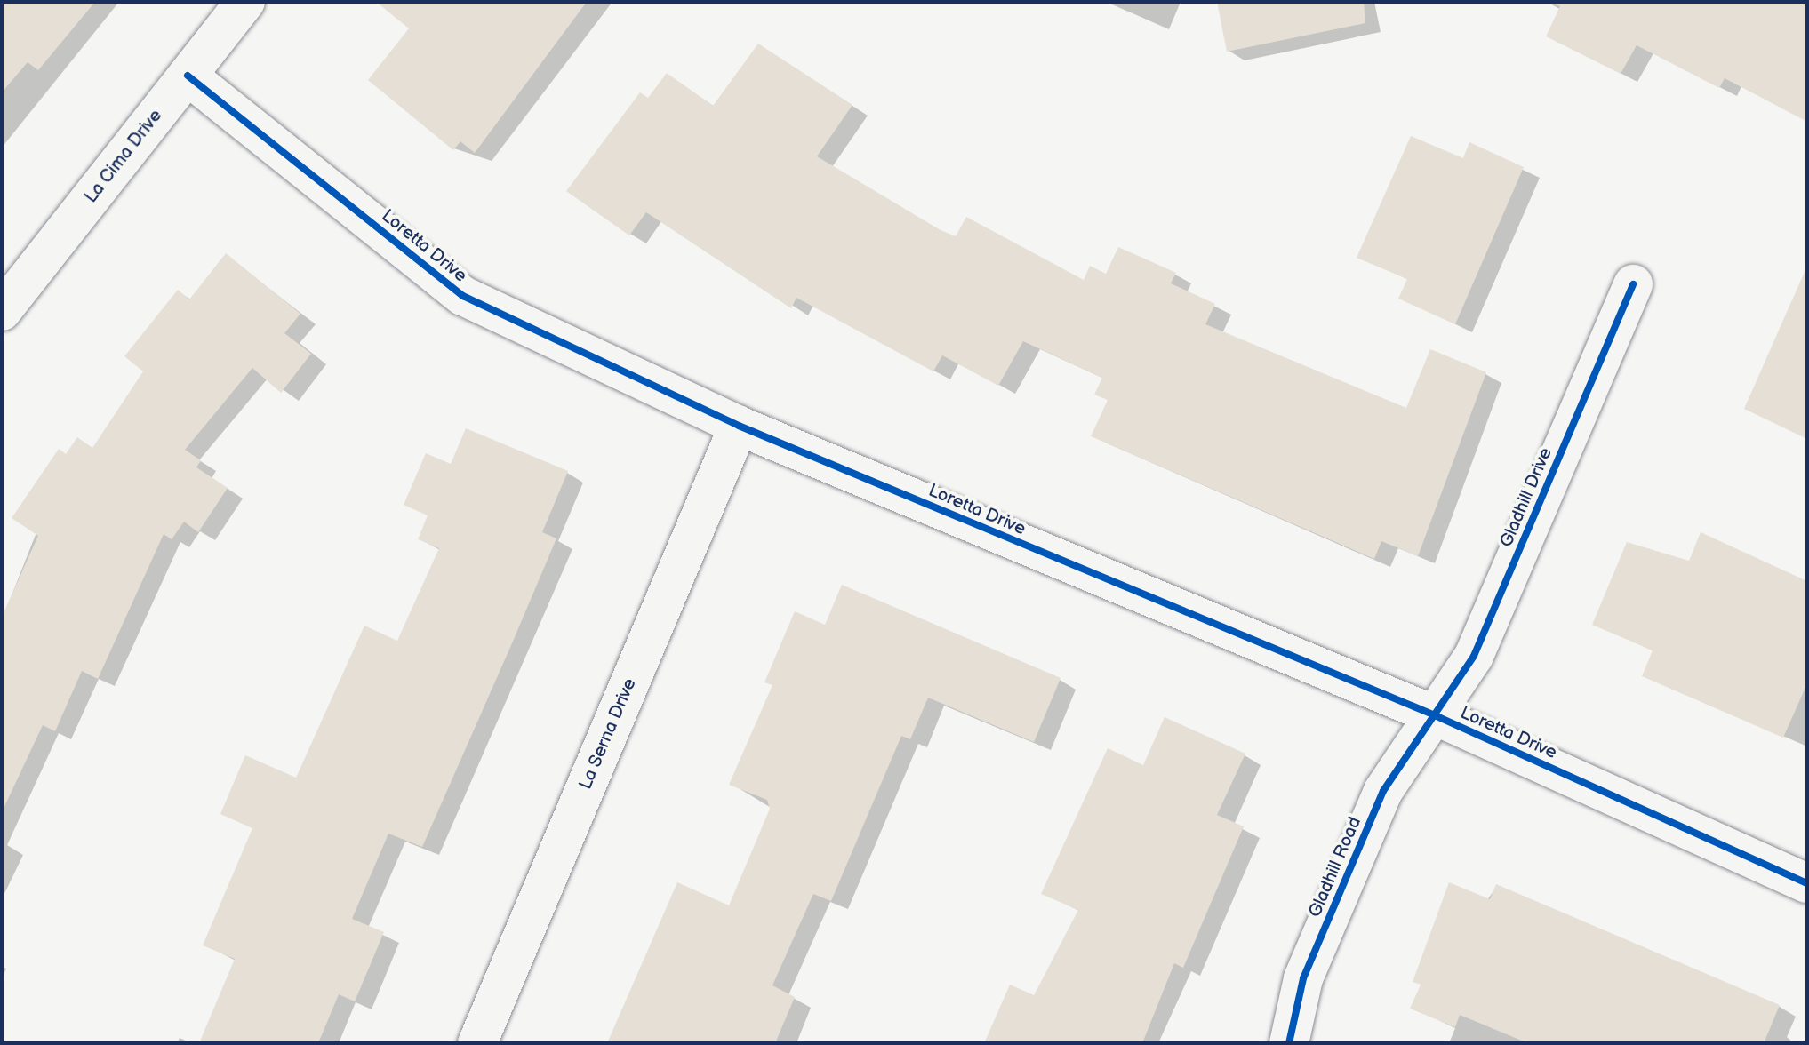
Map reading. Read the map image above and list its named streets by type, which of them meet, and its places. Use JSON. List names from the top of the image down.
{
  "streets": {
    "street": [
      "La Cima Drive",
      "Loretta Drive",
      "Gladhill Drive",
      "La Serna Drive",
      "Gladhill Road"
    ]
  },
  "crossings": [
    ["La Cima Drive", "Loretta Drive"],
    ["Loretta Drive", "Gladhill Drive"],
    ["Loretta Drive", "La Serna Drive"],
    ["Loretta Drive", "Gladhill Road"],
    ["Gladhill Drive", "Gladhill Road"]
  ]
}
